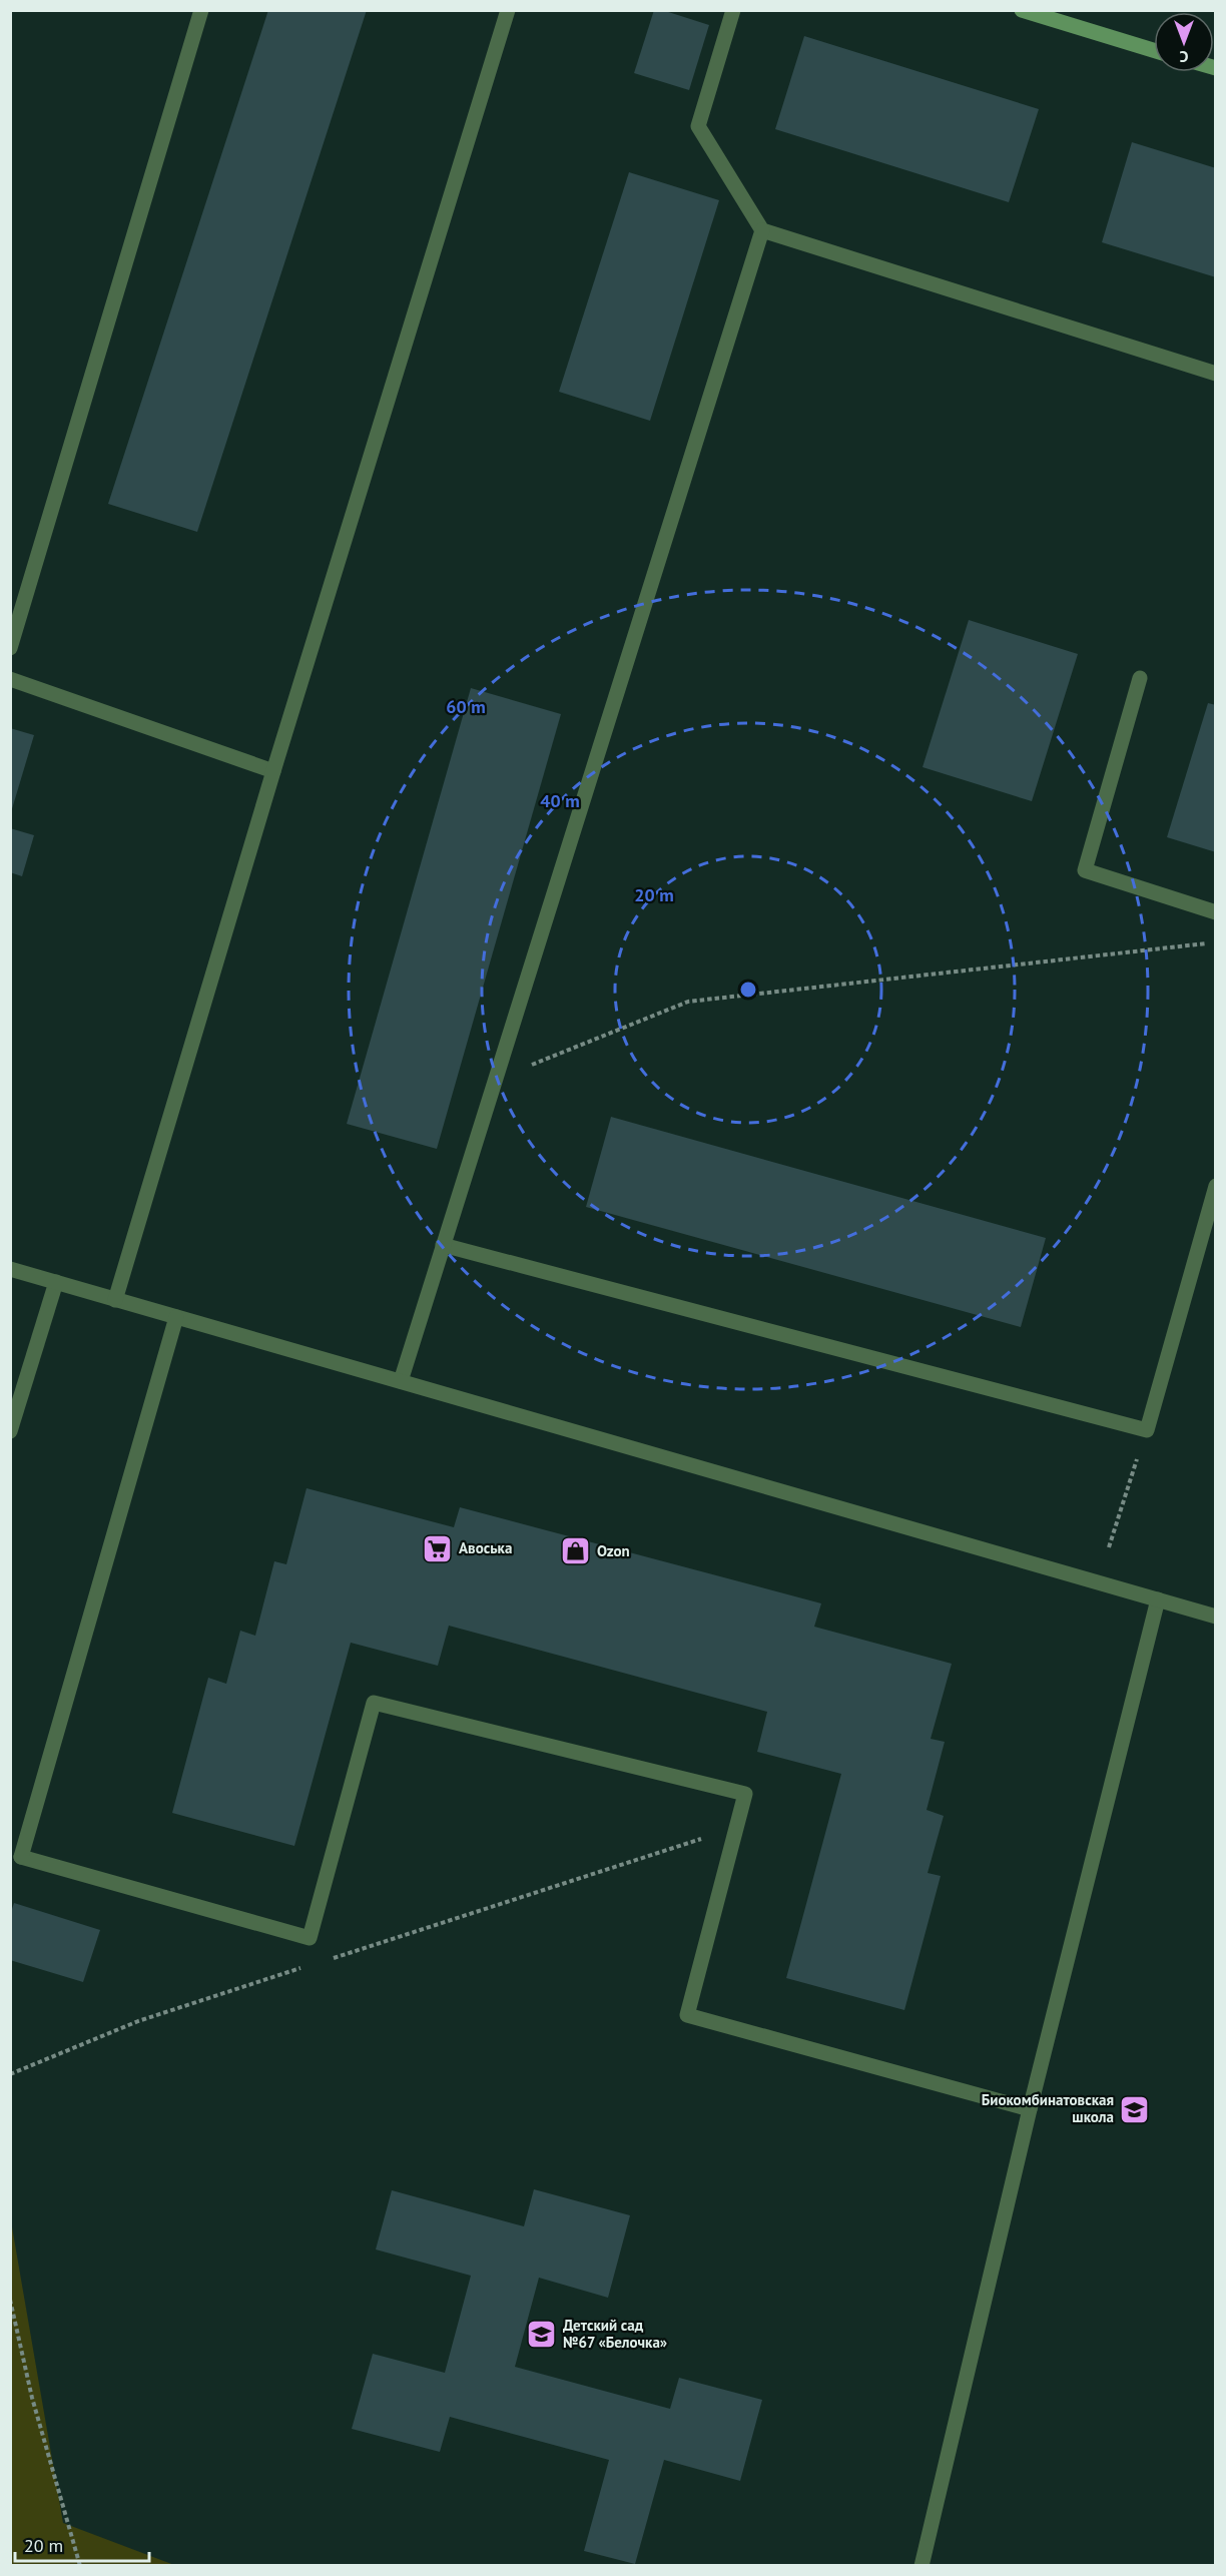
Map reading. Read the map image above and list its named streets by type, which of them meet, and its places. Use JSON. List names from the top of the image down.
{
  "places": {
    "supermarket": ["Авоська"],
    "shop": ["Ozon"],
    "school or university": ["Биокомбинатовская школа", "Детский сад №67 «Белочка»"]
  },
  "scale_bar": "20 m",
  "north": "bottom",
  "rings": ["60 m", "40 m", "20 m"]
}
